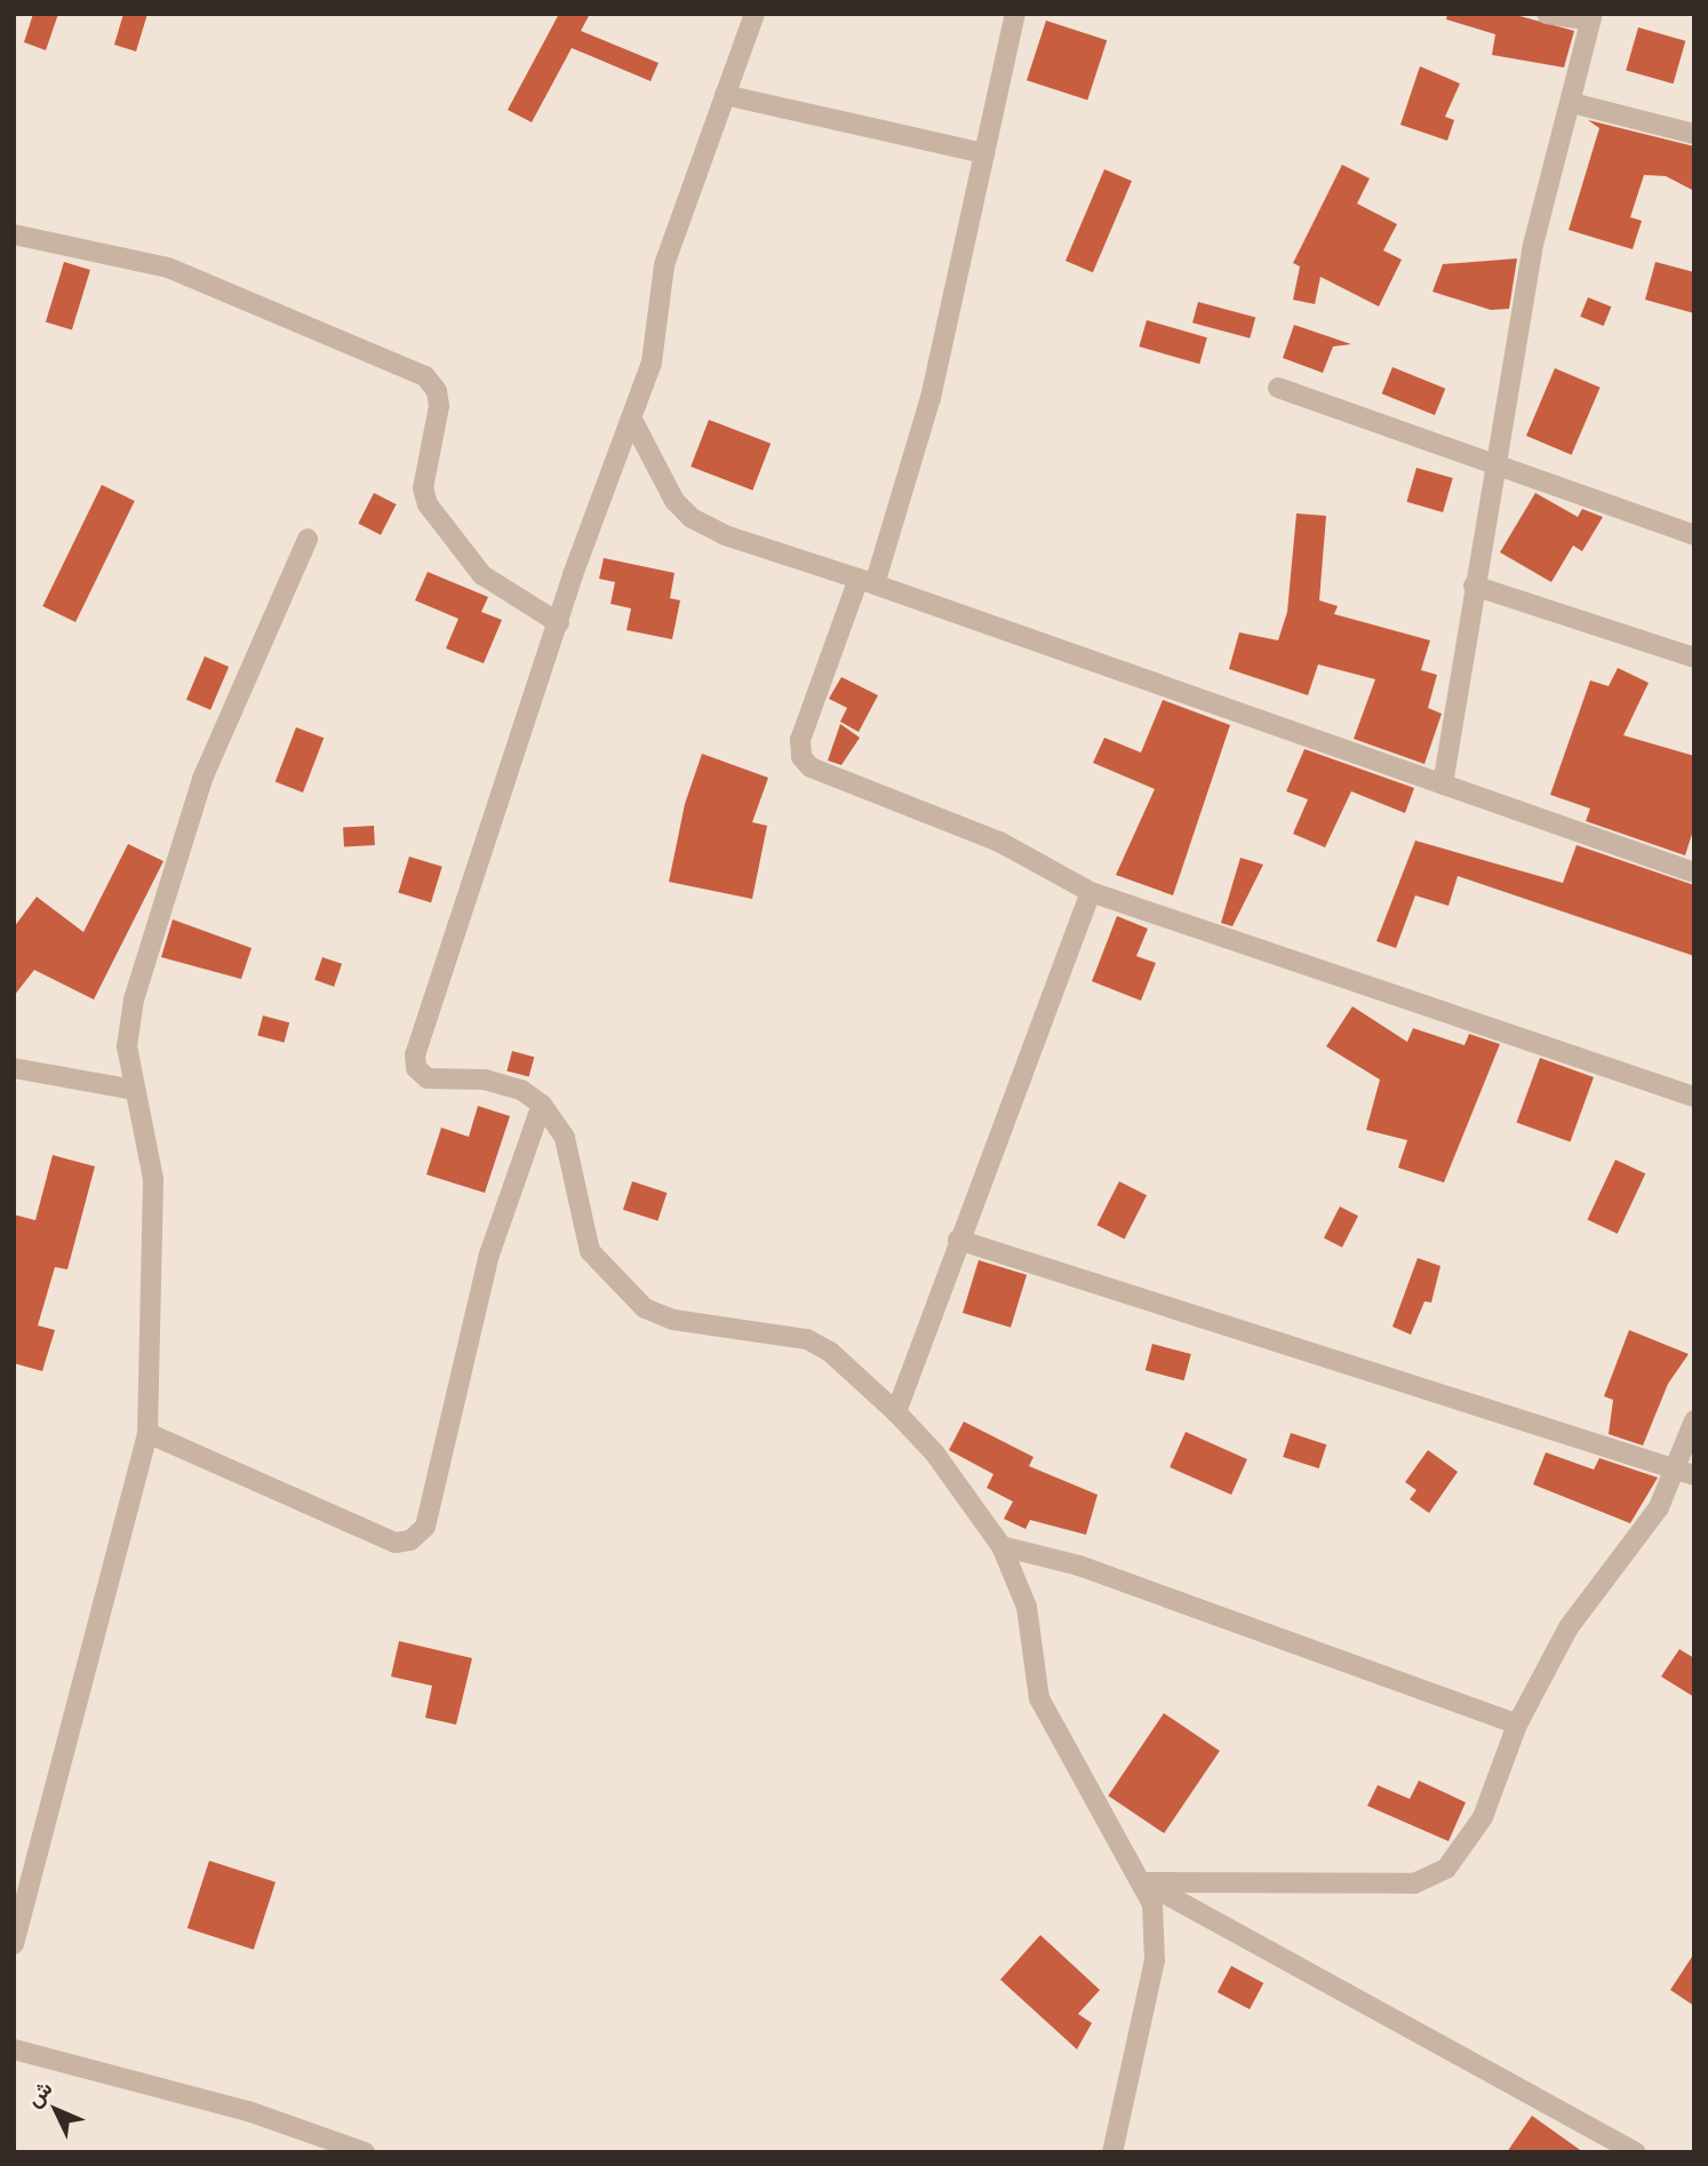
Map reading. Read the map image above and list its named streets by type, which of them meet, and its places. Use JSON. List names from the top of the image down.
{
  "north": "top left"
}
